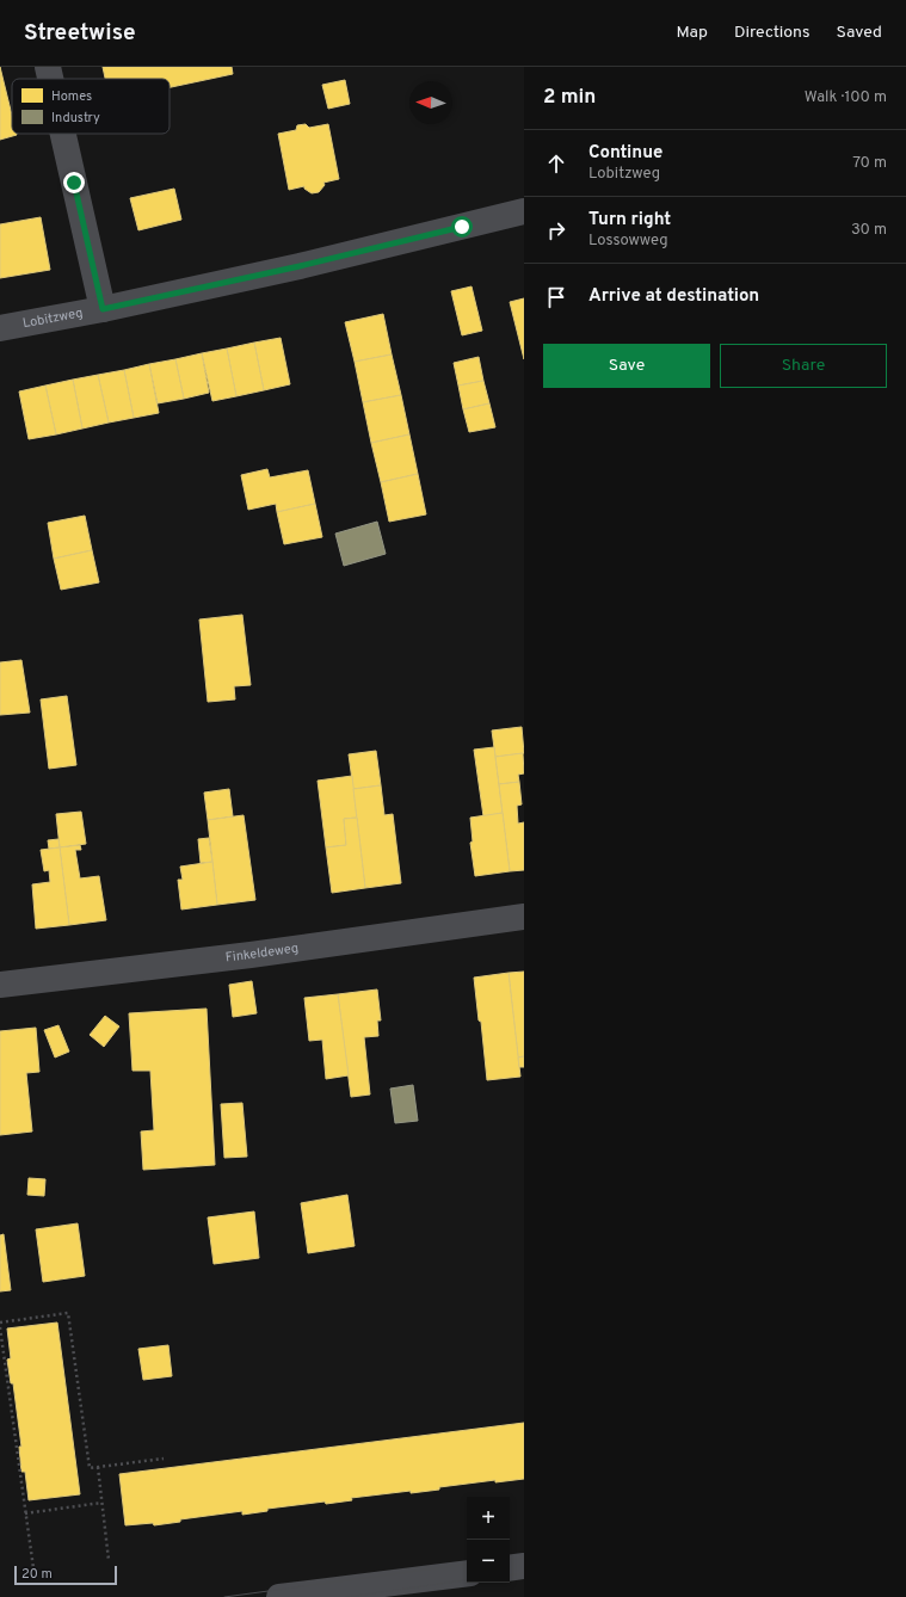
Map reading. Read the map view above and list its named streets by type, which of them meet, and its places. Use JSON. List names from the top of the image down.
{
  "streets": {
    "street": ["Lobitzweg", "Finkeldeweg"]
  },
  "legend": ["Homes", "Industry"],
  "scale_bar": "20 m",
  "north": "left",
  "page": {
    "header": "Streetwise",
    "nav": ["Map", "Directions", "Saved"],
    "heading": ["2 min", "Walk · 100 m"],
    "list": [
      ["Continue", "Lobitzweg", "70 m"],
      ["Turn right", "Lossowweg", "30 m"],
      "Arrive at destination"
    ],
    "buttons": ["Save", "Share"],
    "map_buttons": ["+", "−"],
    "scale": "20 m"
  }
}
